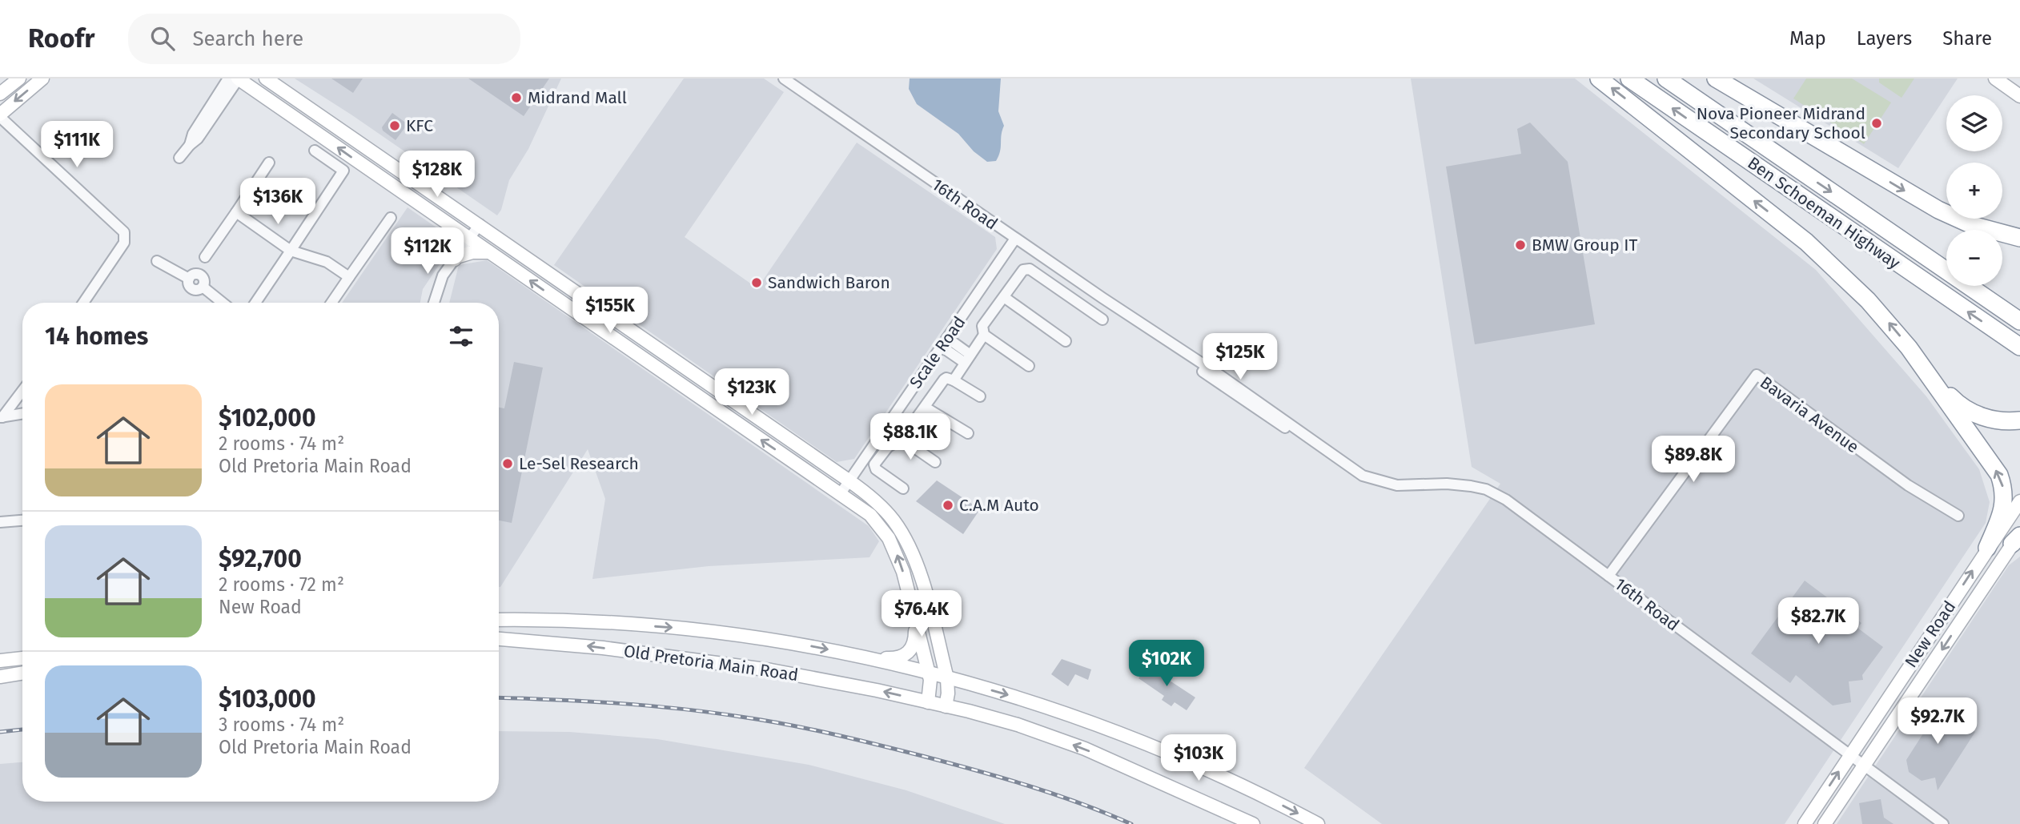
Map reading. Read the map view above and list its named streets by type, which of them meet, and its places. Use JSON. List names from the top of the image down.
{
  "streets": {
    "highway": ["Ben Schoeman Highway"],
    "main road": ["New Road", "Old Pretoria Main Road"],
    "street": ["16th Road", "Scale Road", "Bavaria Avenue"]
  },
  "crossings": [
    ["16th Road", "Scale Road"],
    ["16th Road", "Bavaria Avenue"],
    ["16th Road", "New Road"]
  ],
  "places": [
    "Midrand Mall",
    "Nova Pioneer Midrand Secondary School",
    "KFC",
    "BMW Group IT",
    "Sandwich Baron",
    "Le-Sel Research",
    "C.A.M Auto"
  ],
  "page": {
    "header": "Roofr",
    "search": "Search here",
    "nav": ["Map", "Layers", "Share"],
    "map_buttons": ["+", "−"],
    "price": [
      "$111K",
      "$128K",
      "$136K",
      "$112K",
      "$155K",
      "$125K",
      "$123K",
      "$88.1K",
      "$89.8K",
      "$76.4K",
      "$82.7K",
      "$102K",
      "$92.7K",
      "$103K"
    ],
    "heading": "14 homes",
    "list": [
      {
        "name": "$102,000",
        "note": "2 rooms · 74 m² · Old Pretoria Main Road"
      },
      {
        "name": "$92,700",
        "note": "2 rooms · 72 m² · New Road"
      },
      {
        "name": "$103,000",
        "note": "3 rooms · 74 m² · Old Pretoria Main Road"
      }
    ]
  }
}
